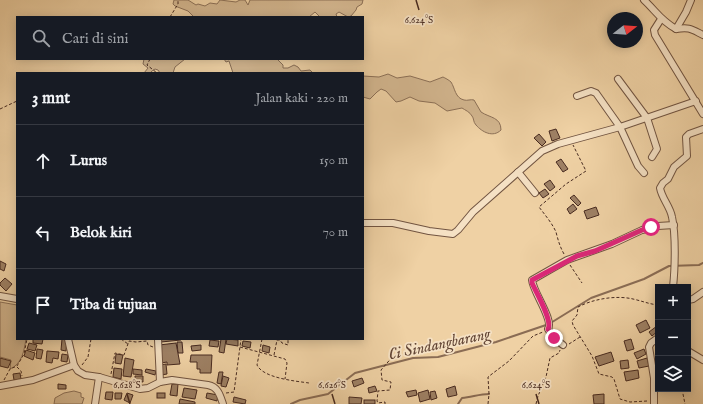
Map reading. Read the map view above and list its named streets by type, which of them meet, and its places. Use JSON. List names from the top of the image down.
{
  "water": ["Ci Sindangbarang"],
  "north": "right",
  "page": {
    "search": "Cari di sini",
    "heading": ["3 mnt", "Jalan kaki · 220 m"],
    "list": [
      ["Lurus", "150 m"],
      ["Belok kiri", "70 m"],
      "Tiba di tujuan"
    ],
    "map_buttons": ["+", "−"]
  },
  "coordinates": ["6.624°S", "6.628°S", "6.626°S"]
}
